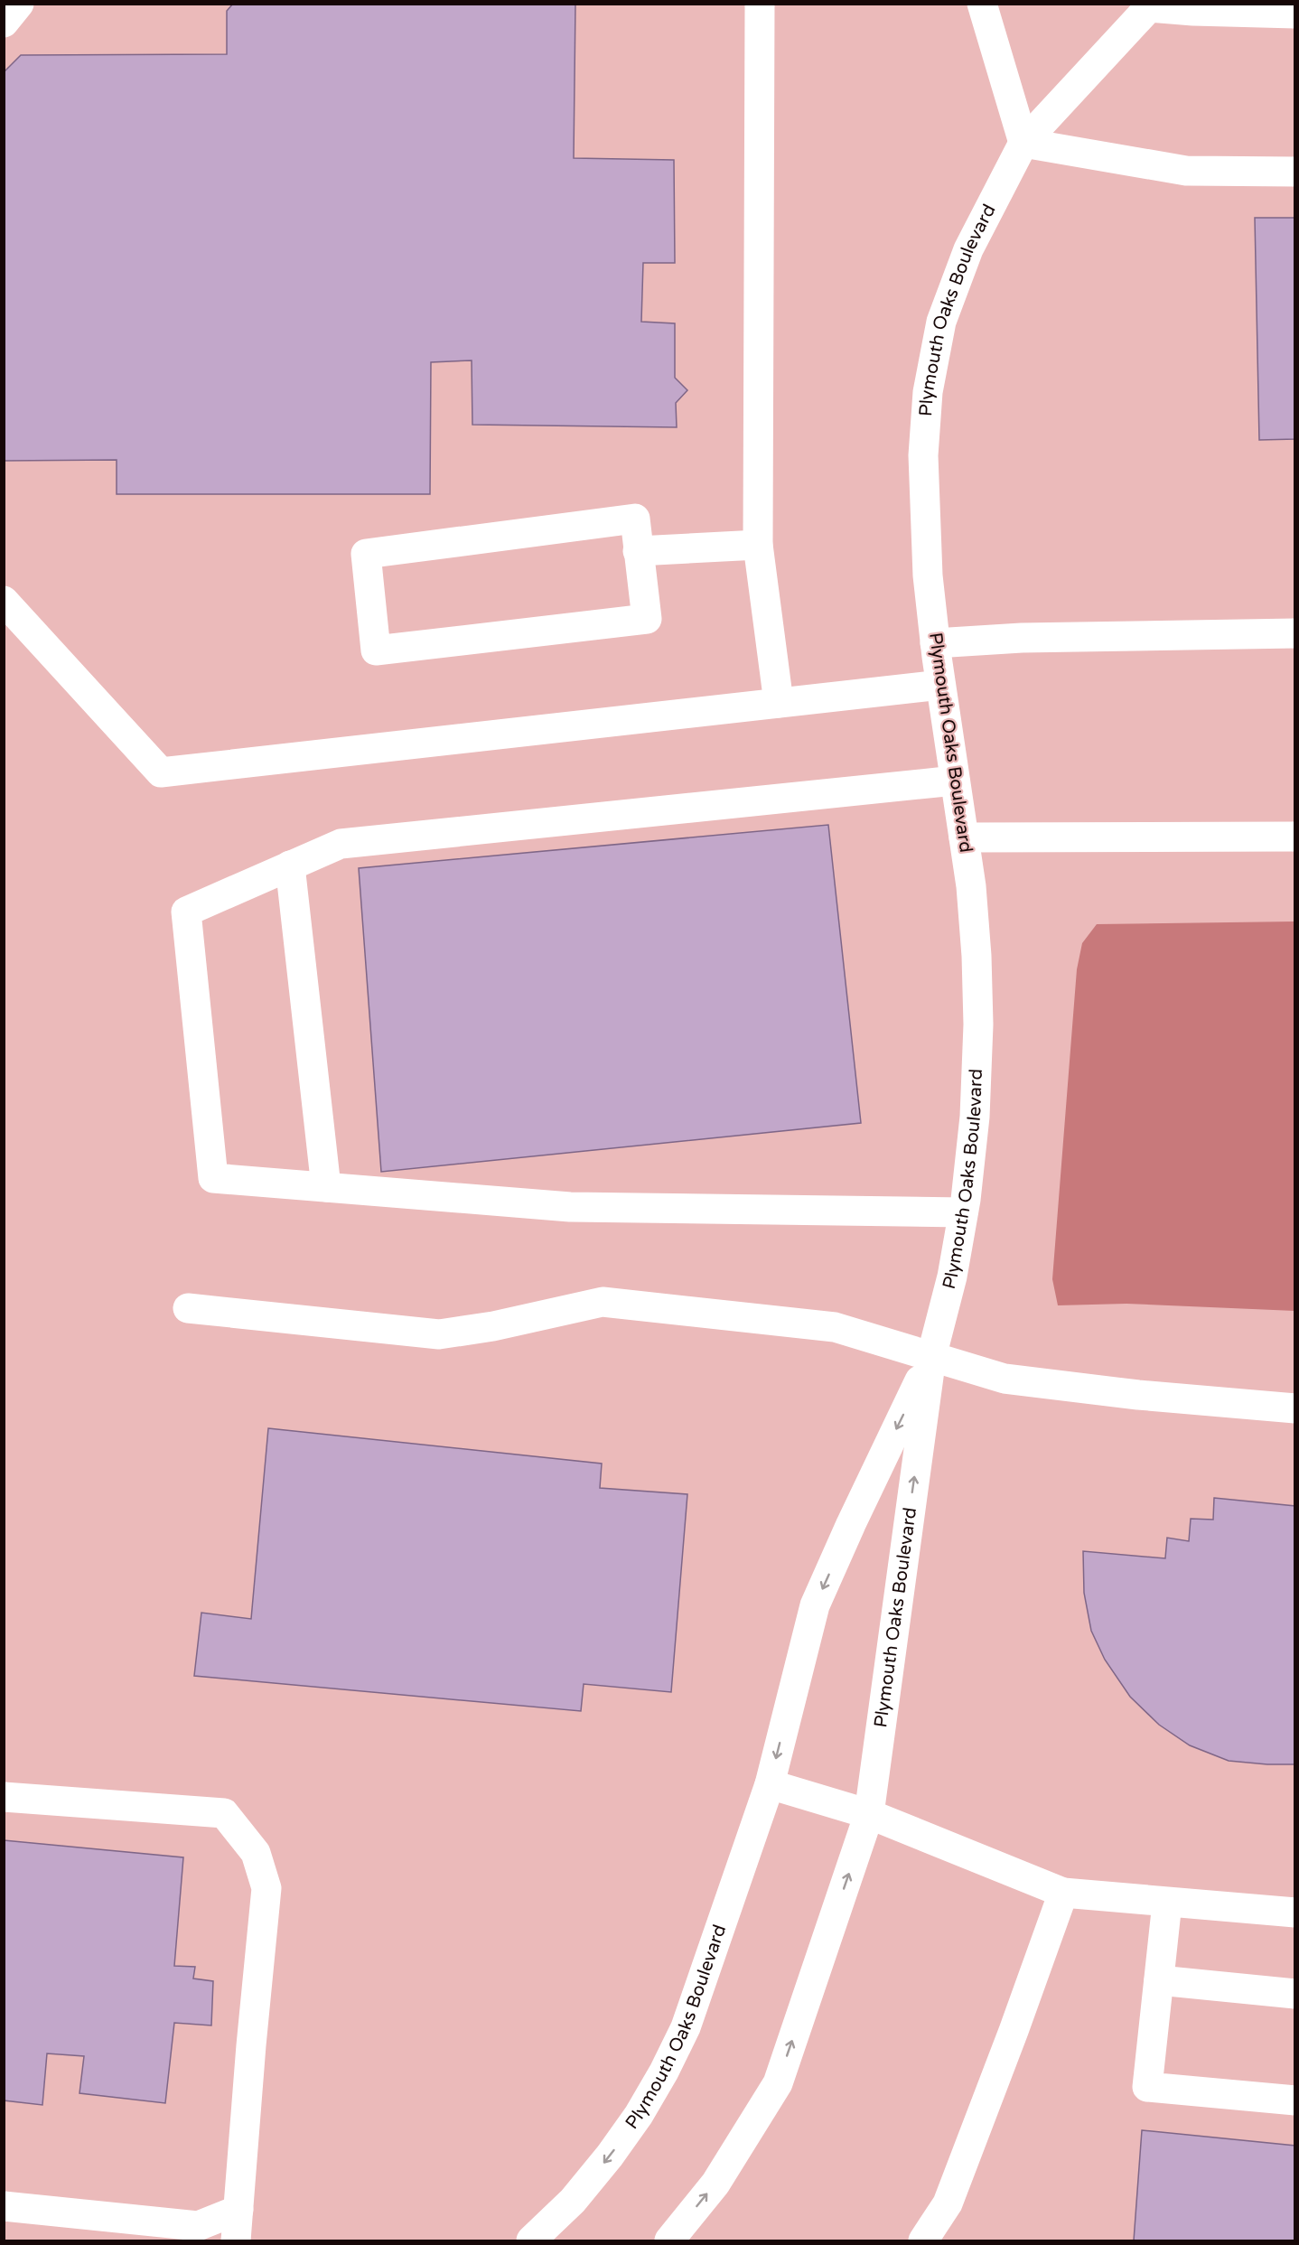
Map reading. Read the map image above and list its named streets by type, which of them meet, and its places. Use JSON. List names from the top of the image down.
{
  "streets": {
    "street": ["Plymouth Oaks Boulevard"]
  }
}
